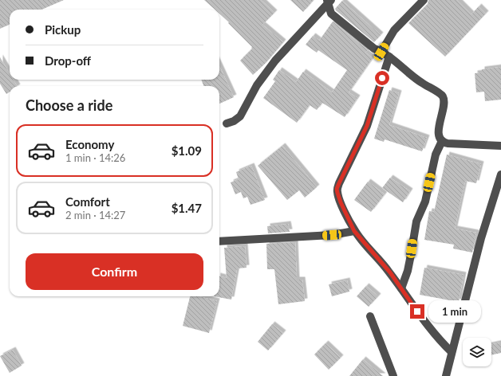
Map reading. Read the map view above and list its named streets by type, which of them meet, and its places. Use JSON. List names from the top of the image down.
{
  "page": {
    "banner": ["Pickup", "Drop-off"],
    "heading": "Choose a ride",
    "list": [
      {
        "name": "Economy",
        "note": "1 min · 14:26",
        "value": "$1.09"
      },
      {
        "name": "Comfort",
        "note": "2 min · 14:27",
        "value": "$1.47"
      }
    ],
    "buttons": "Confirm",
    "bubble": "1 min"
  }
}
